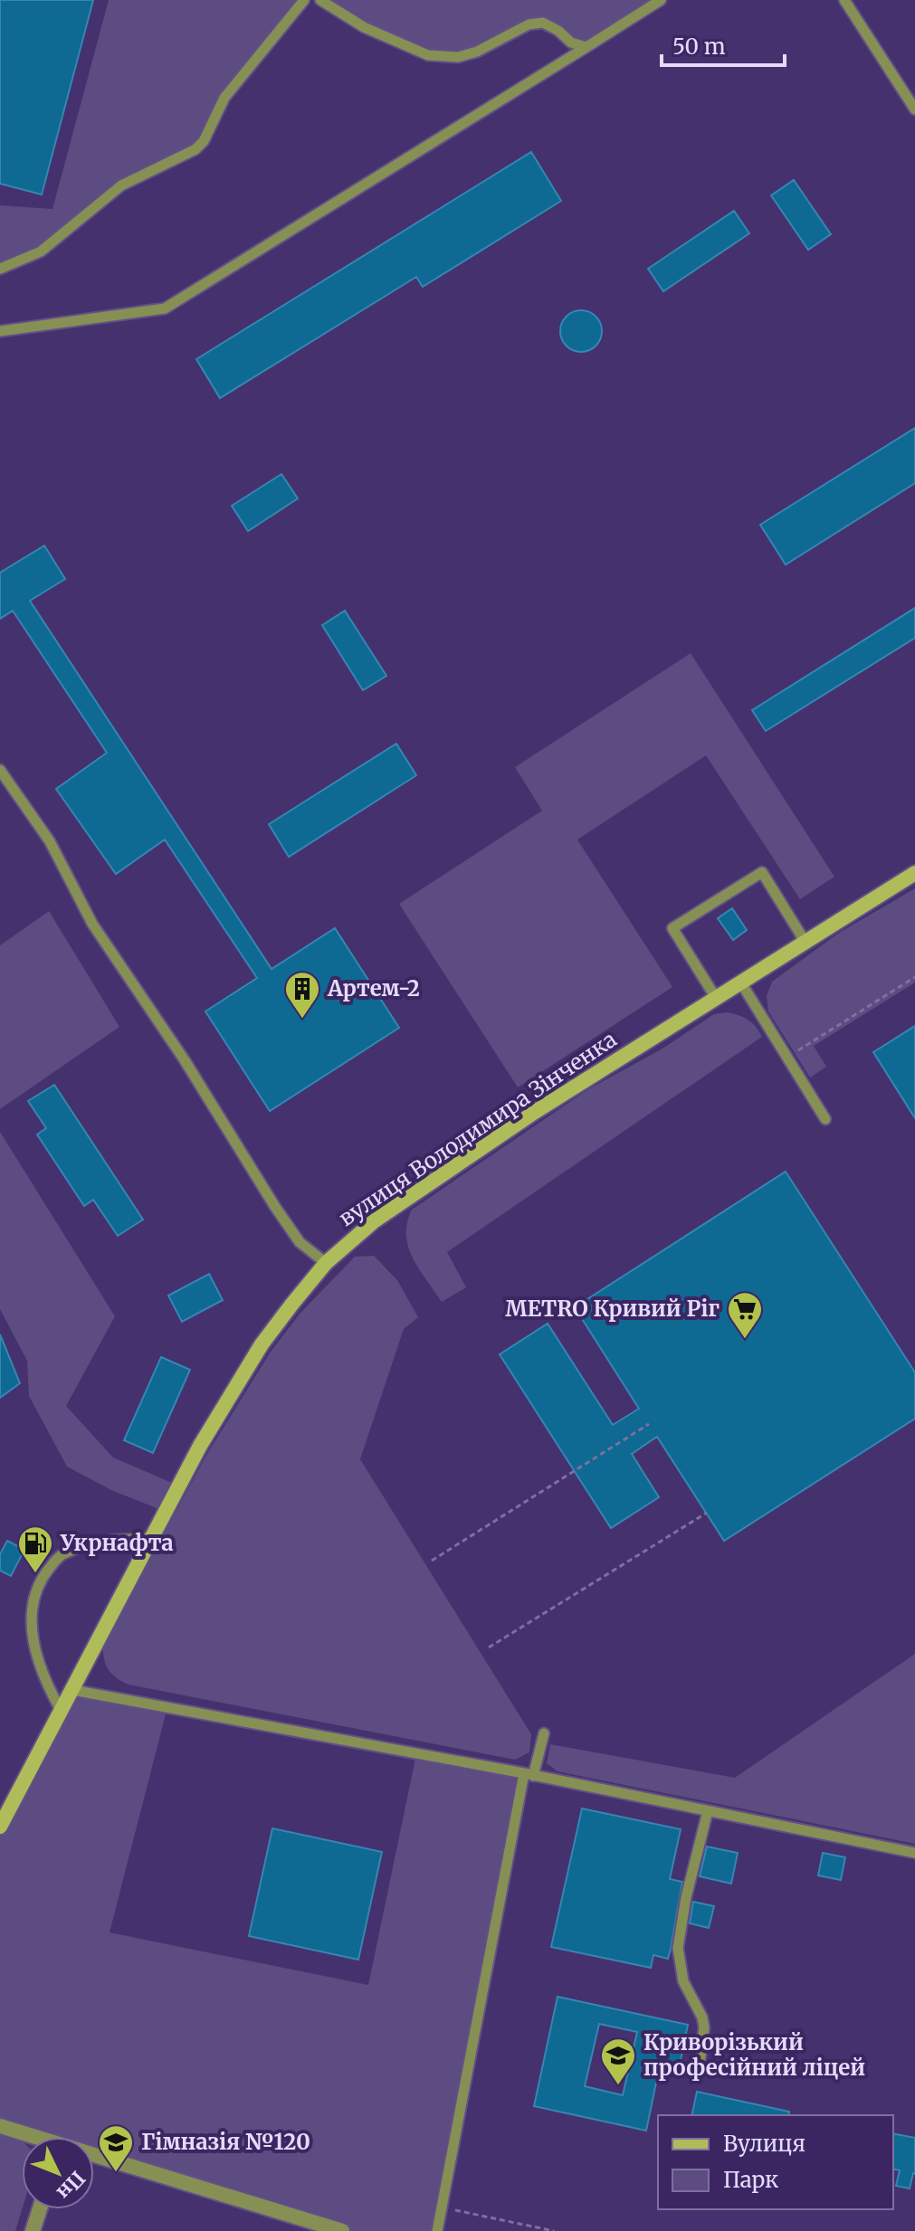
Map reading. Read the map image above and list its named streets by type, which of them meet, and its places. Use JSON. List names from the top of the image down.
{
  "streets": {
    "main road": ["вулиця Володимира Зінченка"]
  },
  "places": {
    "building": ["Артем-2"],
    "supermarket": ["METRO Кривий Ріг"],
    "fuel station": ["Укрнафта"],
    "school or university": ["Криворізький професійний ліцей", "Гімназія №120"]
  },
  "legend": ["Вулиця", "Парк"],
  "scale_bar": "50 m",
  "north": "bottom right"
}
